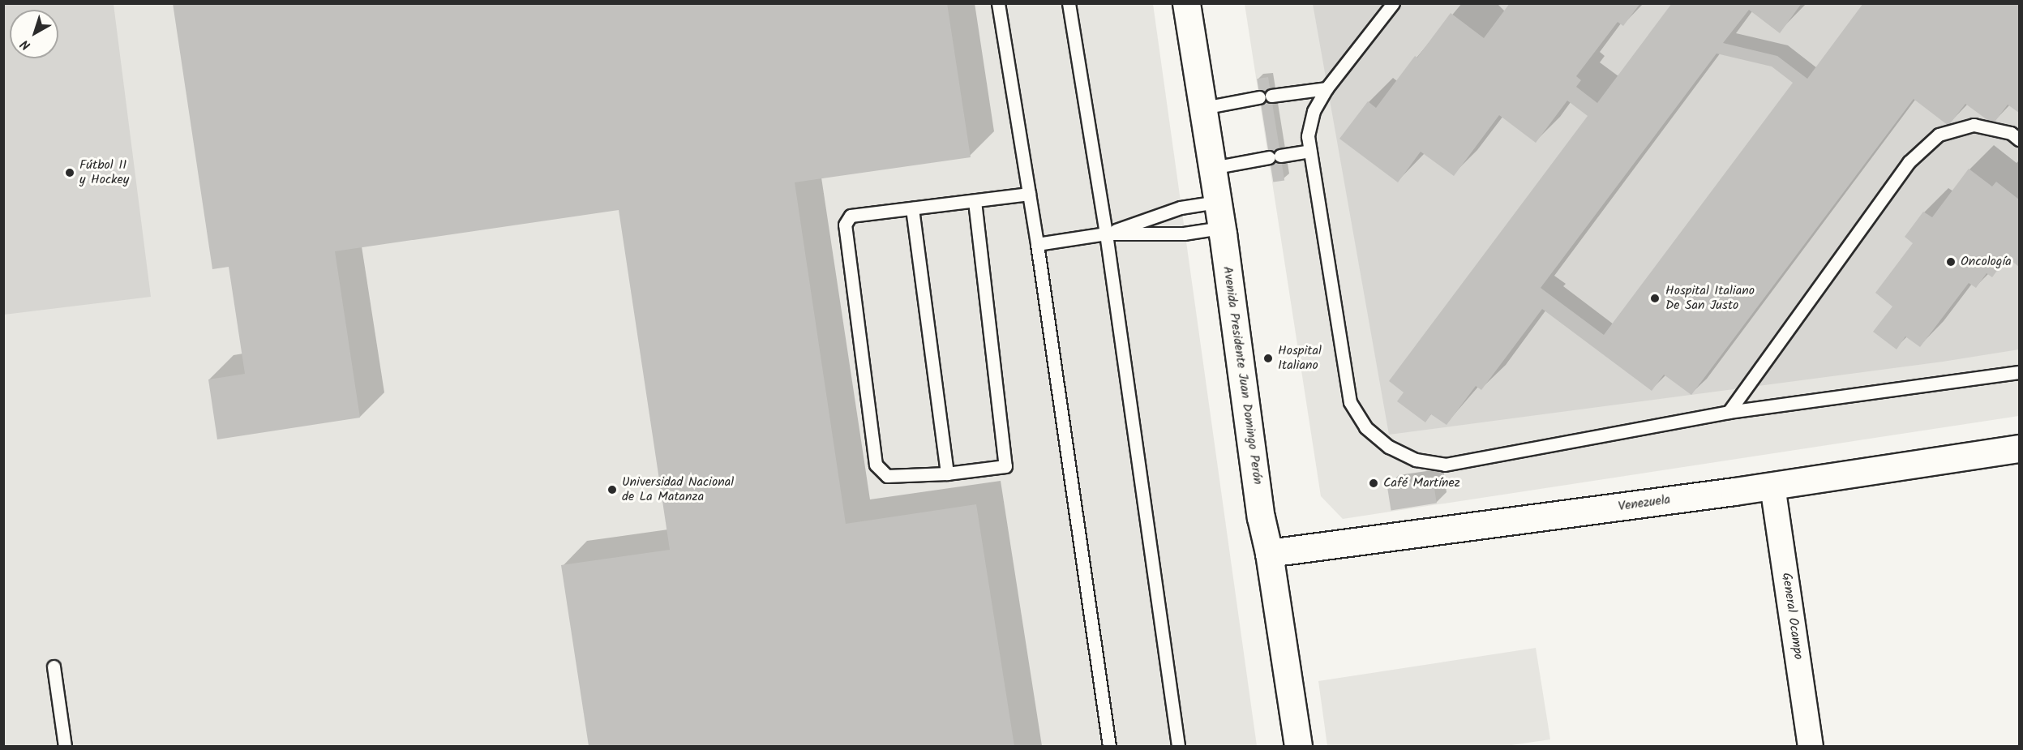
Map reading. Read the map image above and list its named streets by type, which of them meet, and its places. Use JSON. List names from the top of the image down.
{
  "streets": {
    "main road": ["Avenida Presidente Juan Domingo Perón", "Venezuela"],
    "street": ["General Ocampo"]
  },
  "crossings": [
    ["Avenida Presidente Juan Domingo Perón", "Venezuela"],
    ["Venezuela", "General Ocampo"]
  ],
  "places": [
    "Fútbol 11 y Hockey",
    "Oncología",
    "Hospital Italiano De San Justo",
    "Hospital Italiano",
    "Café Martínez",
    "Universidad Nacional de La Matanza"
  ],
  "north": "bottom left"
}
